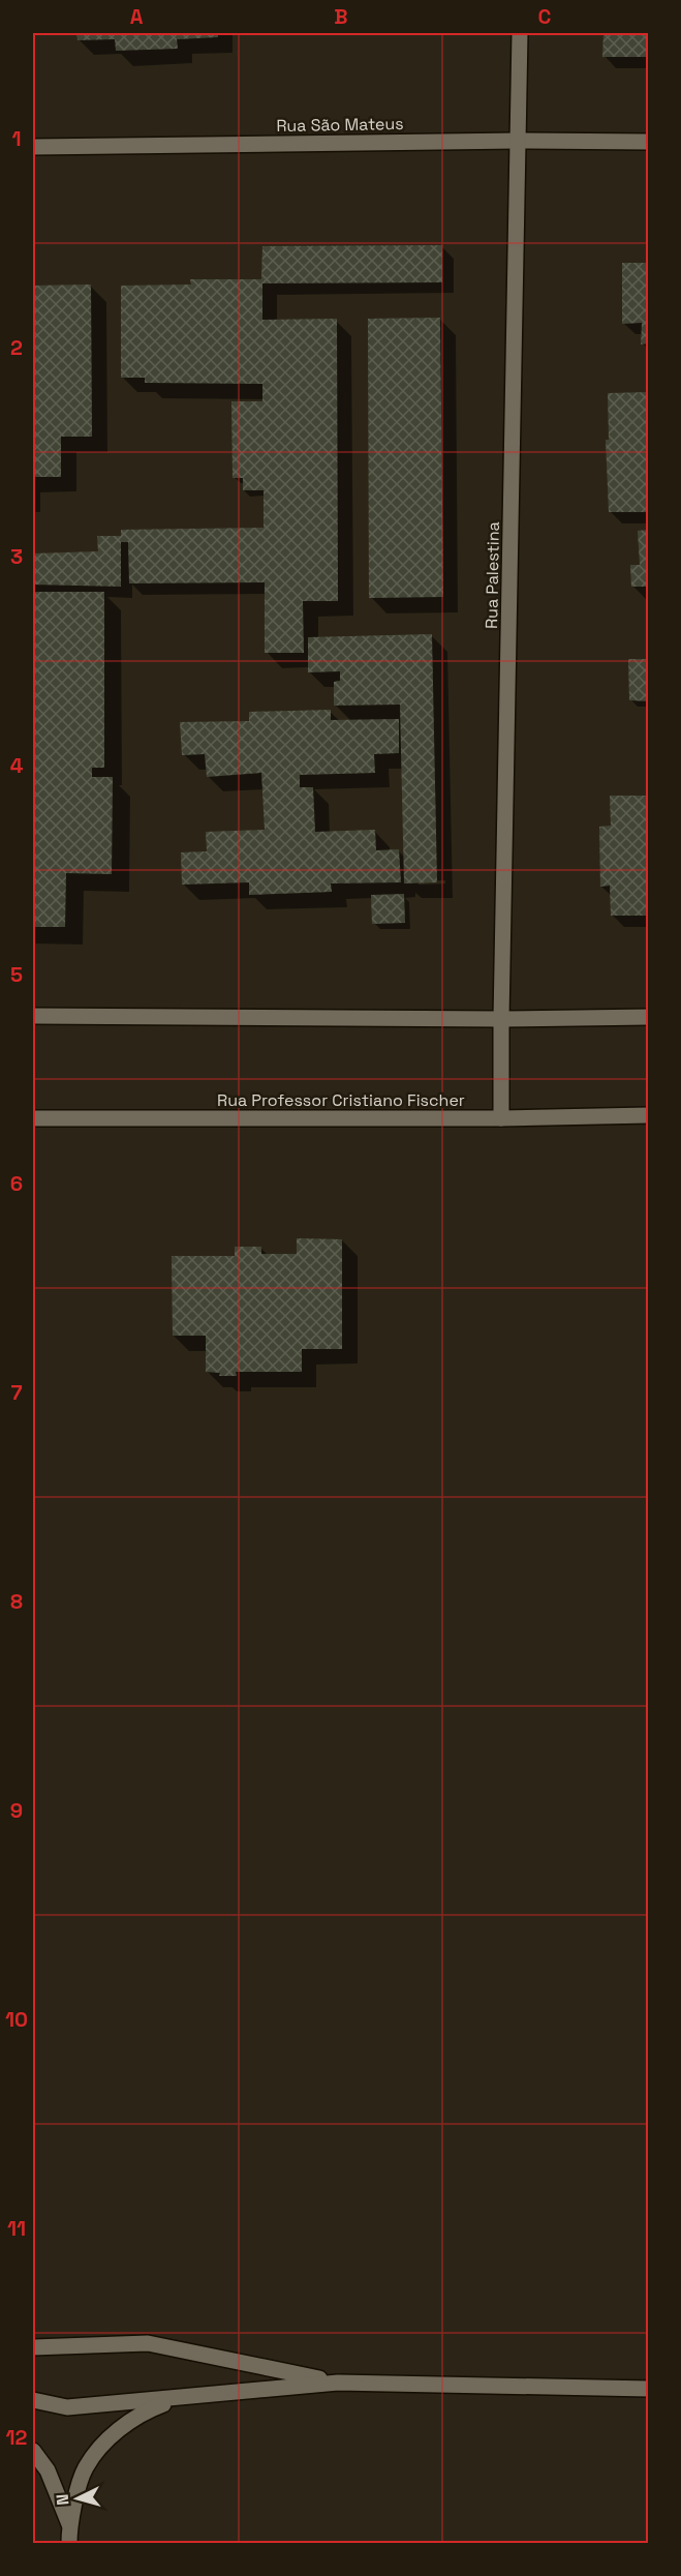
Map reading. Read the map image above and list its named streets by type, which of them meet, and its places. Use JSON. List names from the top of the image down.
{
  "streets": {
    "street": ["Rua São Mateus", "Rua Palestina", "Rua Professor Cristiano Fischer"]
  },
  "crossings": [
    ["Rua São Mateus", "Rua Palestina"],
    ["Rua Palestina", "Rua Professor Cristiano Fischer"]
  ],
  "north": "left",
  "grid": {
    "columns": ["A", "B", "C"],
    "rows": [
      "1",
      "2",
      "3",
      "4",
      "5",
      "6",
      "7",
      "8",
      "9",
      "10",
      "11",
      "12"
    ]
  }
}
